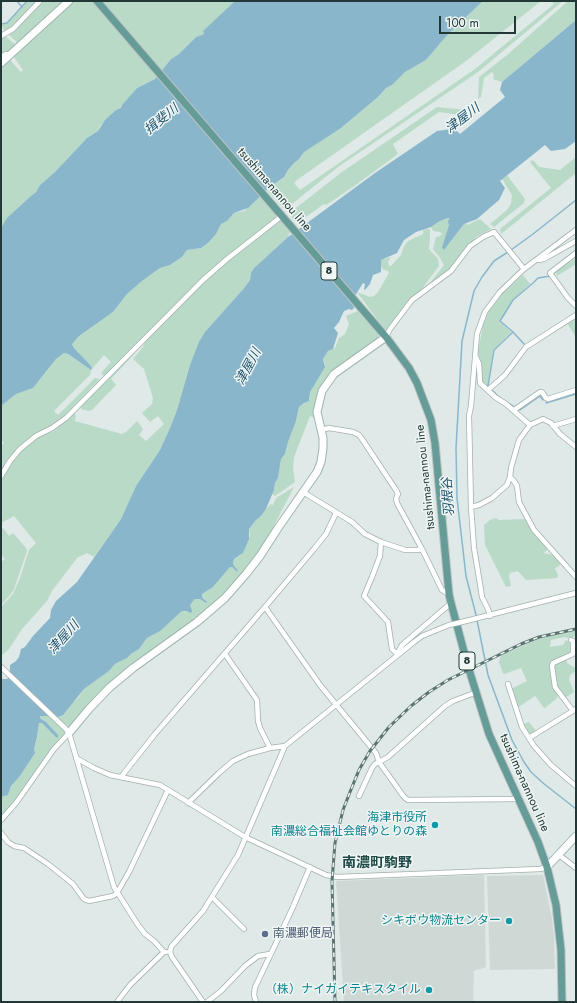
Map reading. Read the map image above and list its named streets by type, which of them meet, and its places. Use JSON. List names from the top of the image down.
{
  "streets": {
    "main road": ["tsushima-nannou line", "8"]
  },
  "districts": ["南濃町駒野"],
  "water": ["津屋川", "揖斐川", "羽根谷"],
  "places": [
    "海津市役所 南濃総合福祉会館ゆとりの森",
    "シキボウ物流センター",
    "南濃郵便局",
    "（株）ナイガイテキスタイル"
  ],
  "scale_bar": "100 m"
}
